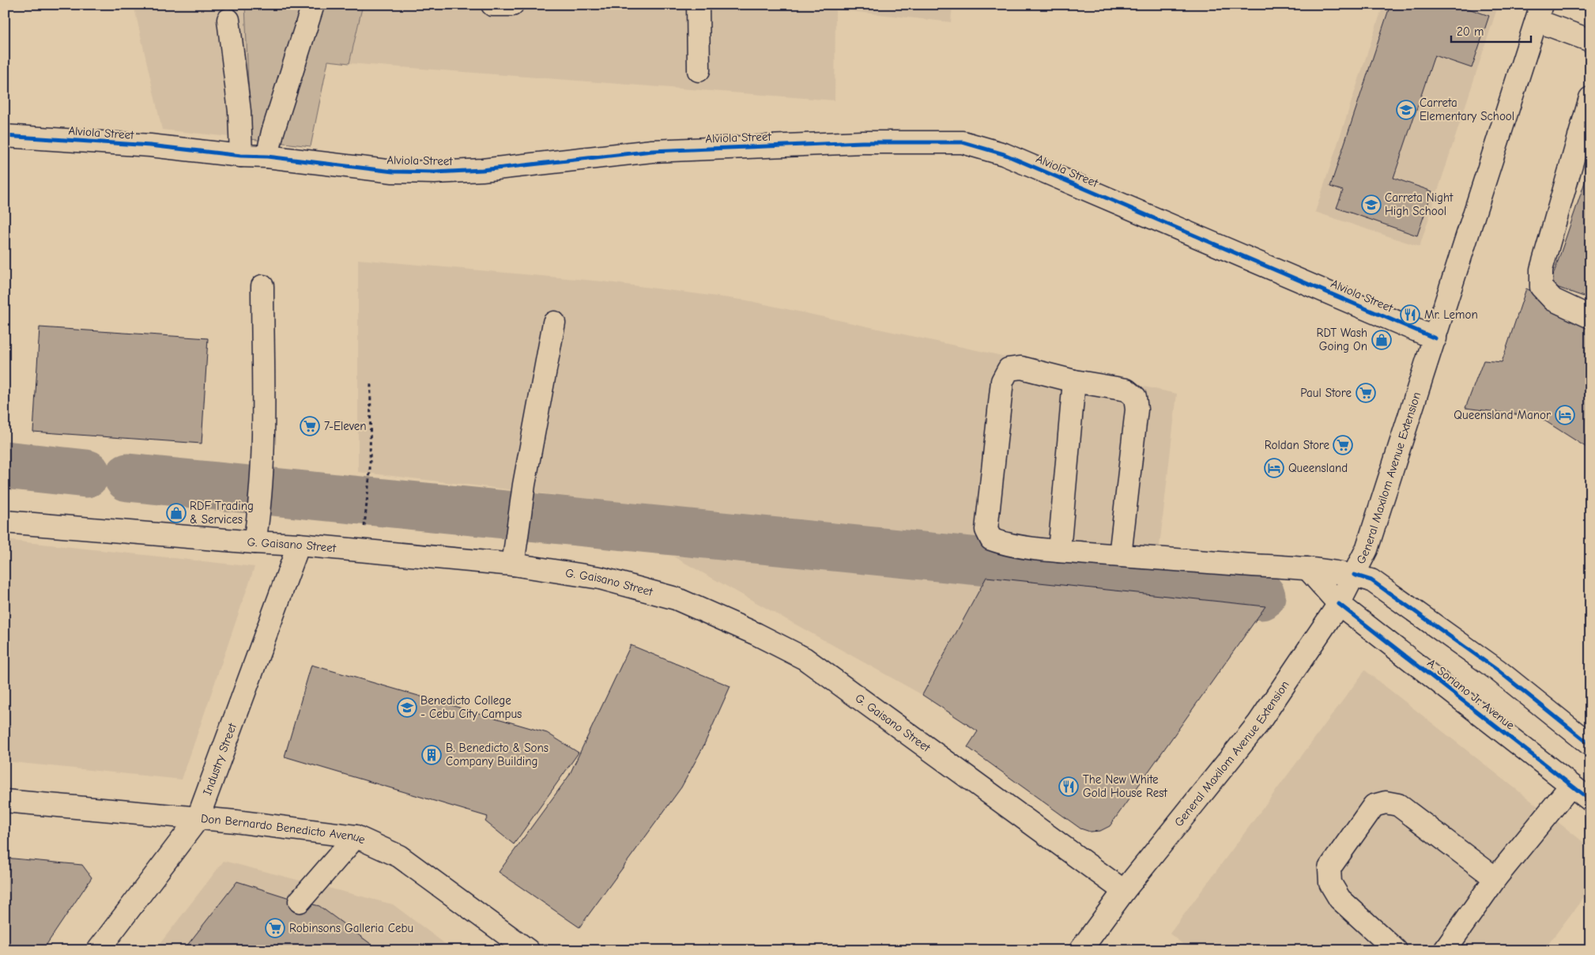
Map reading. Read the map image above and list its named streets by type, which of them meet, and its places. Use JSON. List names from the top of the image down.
{
  "streets": {
    "street": [
      "Alviola Street",
      "General Maxilom Avenue Extension",
      "G. Gaisano Street",
      "A. Soriano Jr. Avenue",
      "Industry Street",
      "Don Bernardo Benedicto Avenue"
    ]
  },
  "crossings": [
    ["Alviola Street", "General Maxilom Avenue Extension"],
    ["General Maxilom Avenue Extension", "G. Gaisano Street"],
    ["General Maxilom Avenue Extension", "A. Soriano Jr. Avenue"],
    ["G. Gaisano Street", "Industry Street"],
    ["Industry Street", "Don Bernardo Benedicto Avenue"]
  ],
  "places": {
    "school or university": ["Carreta Elementary School", "Carreta Night High School", "Benedicto College - Cebu City Campus"],
    "restaurant": ["Mr. Lemon", "The New White Gold House Rest"],
    "shop": ["RDT Wash Going On", "RDF Trading & Services"],
    "supermarket": [
      "Paul Store",
      "7-Eleven",
      "Roldan Store",
      "Robinsons Galleria Cebu"
    ],
    "hotel": ["Queensland Manor", "Queensland"],
    "building": ["B. Benedicto & Sons Company Building"]
  },
  "scale_bar": "20 m"
}
